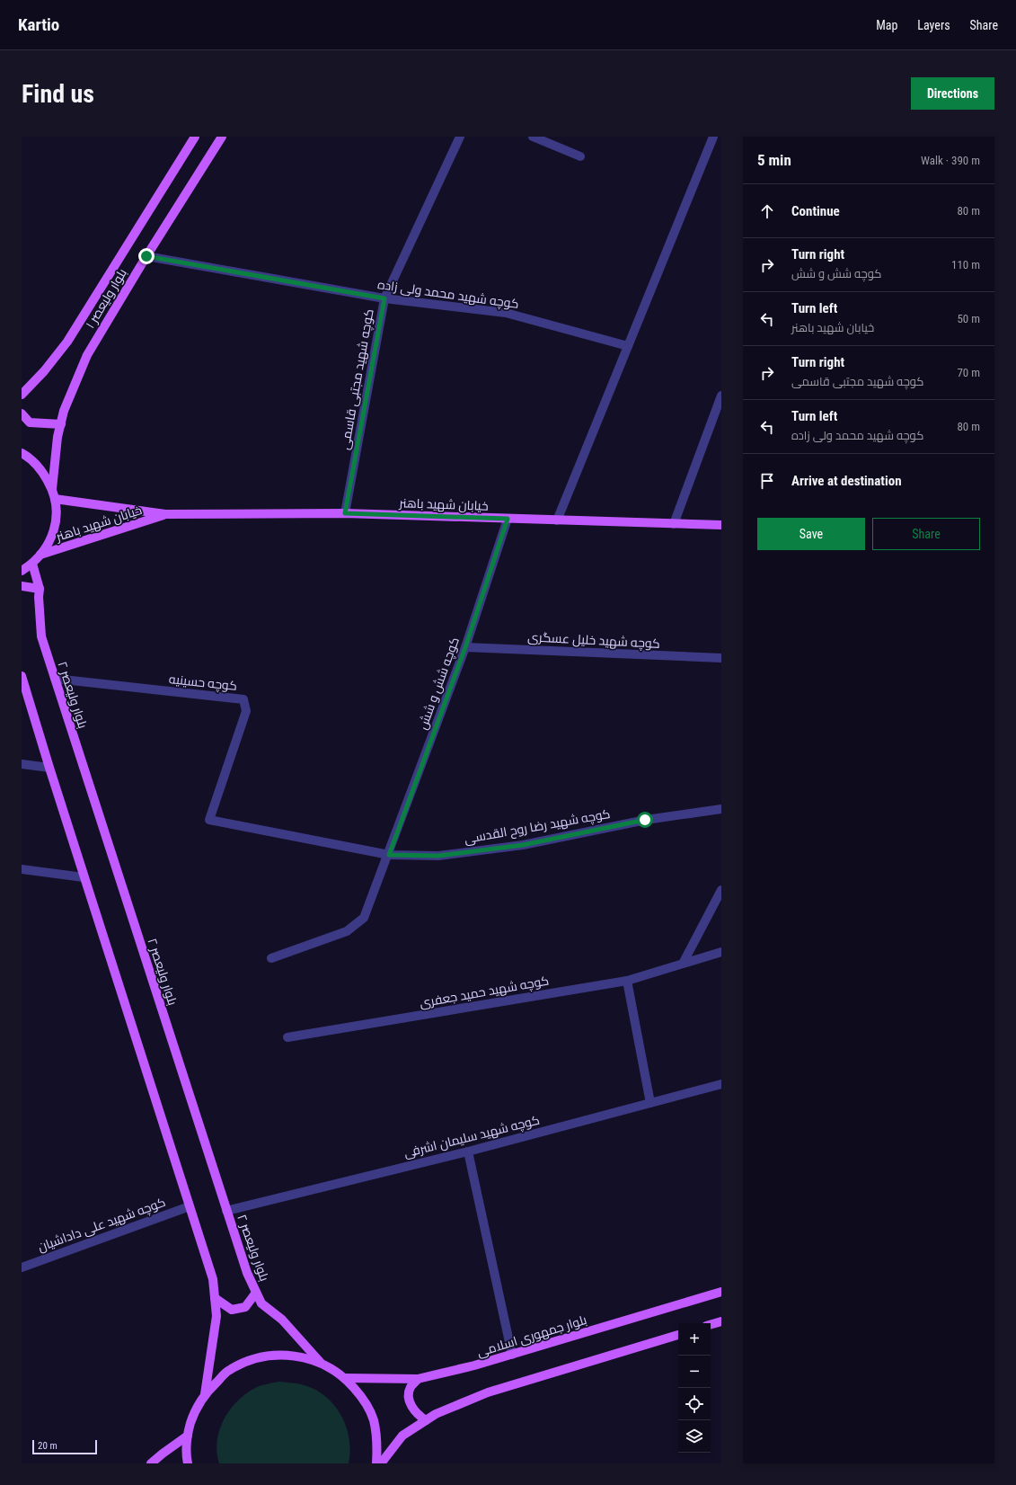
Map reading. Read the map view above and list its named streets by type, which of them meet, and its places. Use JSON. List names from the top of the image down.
{
  "streets": {
    "main road": [
      "بلوار ولیعصر ۱",
      "خیابان شهید باهنر",
      "بلوار ولیعصر ۲",
      "بلوار جمهوری اسلامی"
    ],
    "street": [
      "کوچه شهید محمد ولی زاده",
      "کوچه شهید مجتبی قاسمی",
      "کوچه شهید خلیل عسگری",
      "کوچه حسینیه",
      "کوچه شش و شش",
      "کوچه شهید رضا روح القدسی",
      "کوچه شهید حمید جعفری",
      "کوچه شهید سلیمان اشرفی",
      "کوچه شهید علی داداشیان"
    ]
  },
  "crossings": [
    ["کوچه شهید محمد ولی زاده", "بلوار ولیعصر ۱"],
    ["کوچه شهید محمد ولی زاده", "کوچه شهید مجتبی قاسمی"],
    ["کوچه شهید مجتبی قاسمی", "خیابان شهید باهنر"],
    ["خیابان شهید باهنر", "کوچه شش و شش"],
    ["کوچه شهید خلیل عسگری", "کوچه شش و شش"],
    ["کوچه حسینیه", "بلوار ولیعصر ۲"],
    ["کوچه حسینیه", "کوچه شهید رضا روح القدسی"],
    ["کوچه شش و شش", "کوچه شهید رضا روح القدسی"],
    ["بلوار ولیعصر ۲", "کوچه شهید سلیمان اشرفی"]
  ],
  "scale_bar": "20 m",
  "page": {
    "header": "Kartio",
    "nav": ["Map", "Layers", "Share"],
    "buttons": [
      "Directions",
      ["Save", "Share"]
    ],
    "title": "Find us",
    "heading": ["5 min", "Walk · 390 m"],
    "list": [
      ["Continue", "80 m"],
      ["Turn right", "کوچه شش و شش", "110 m"],
      ["Turn left", "خیابان شهید باهنر", "50 m"],
      ["Turn right", "کوچه شهید مجتبی قاسمی", "70 m"],
      ["Turn left", "کوچه شهید محمد ولی زاده", "80 m"],
      "Arrive at destination"
    ],
    "map_buttons": ["+", "−"],
    "scale": "20 m"
  }
}
